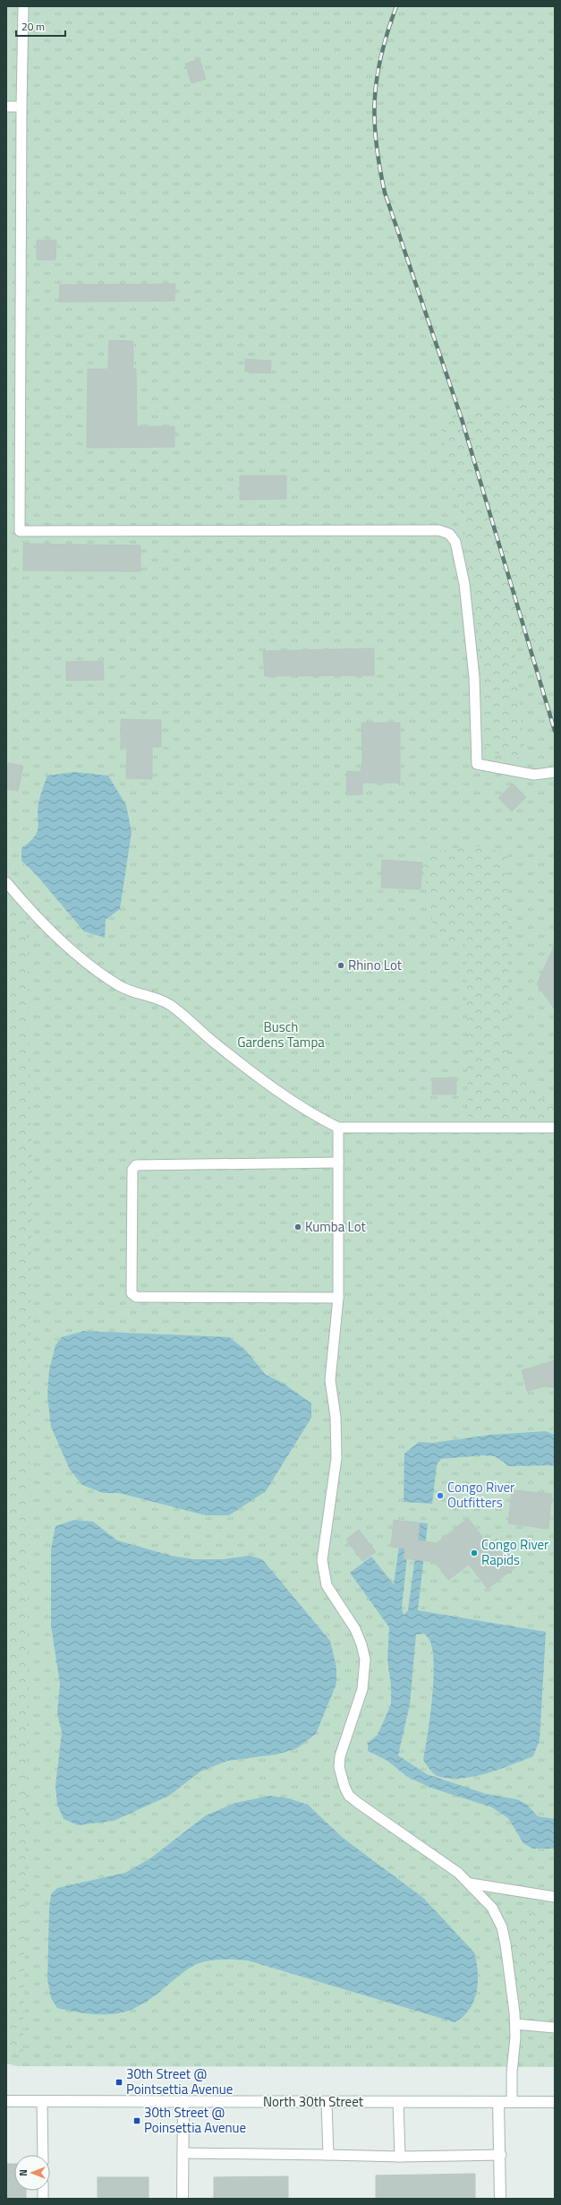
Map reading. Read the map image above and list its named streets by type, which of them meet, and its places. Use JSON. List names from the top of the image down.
{
  "streets": {
    "main road": ["North 30th Street"]
  },
  "parks": ["Busch Gardens Tampa"],
  "places": {
    "other": [
      "Rhino Lot",
      "Kumba Lot",
      "Congo River Outfitters",
      "Congo River Rapids"
    ],
    "transit": ["30th Street @ Pointsettia Avenue", "30th Street @ Poinsettia Avenue"]
  },
  "scale_bar": "20 m",
  "north": "left"
}
